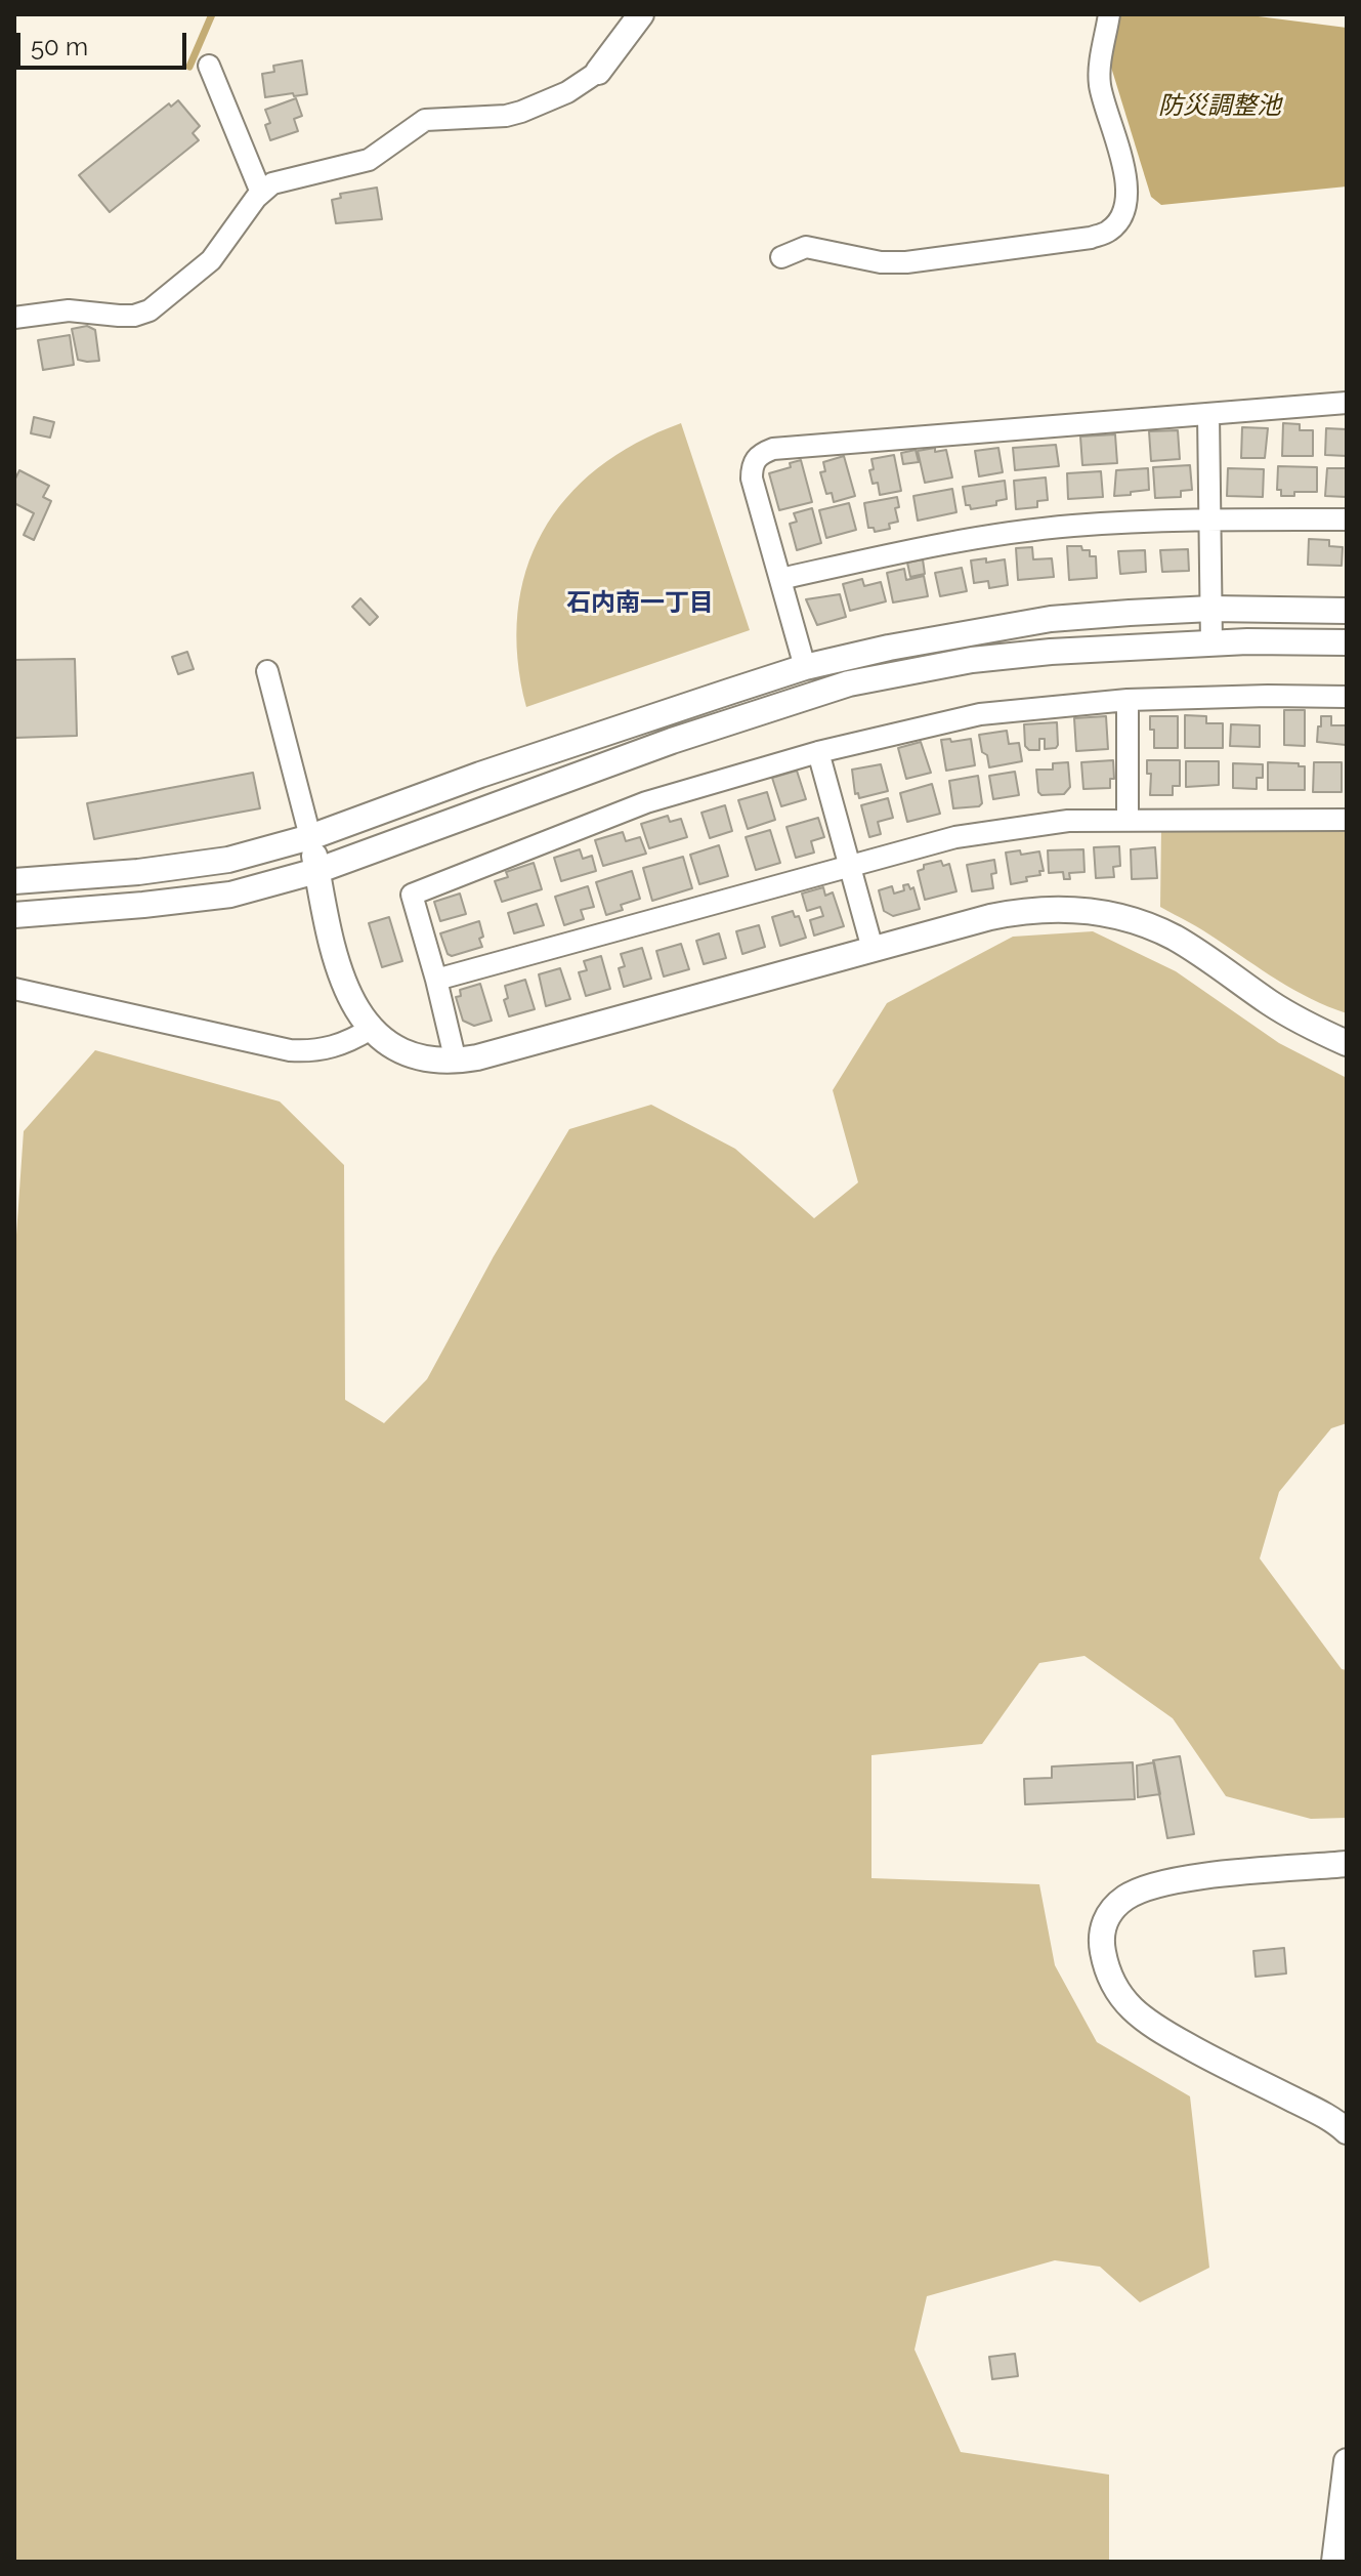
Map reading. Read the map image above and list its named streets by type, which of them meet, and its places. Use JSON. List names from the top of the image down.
{
  "districts": ["石内南一丁目"],
  "water": ["防災調整池"],
  "scale_bar": "50 m"
}
